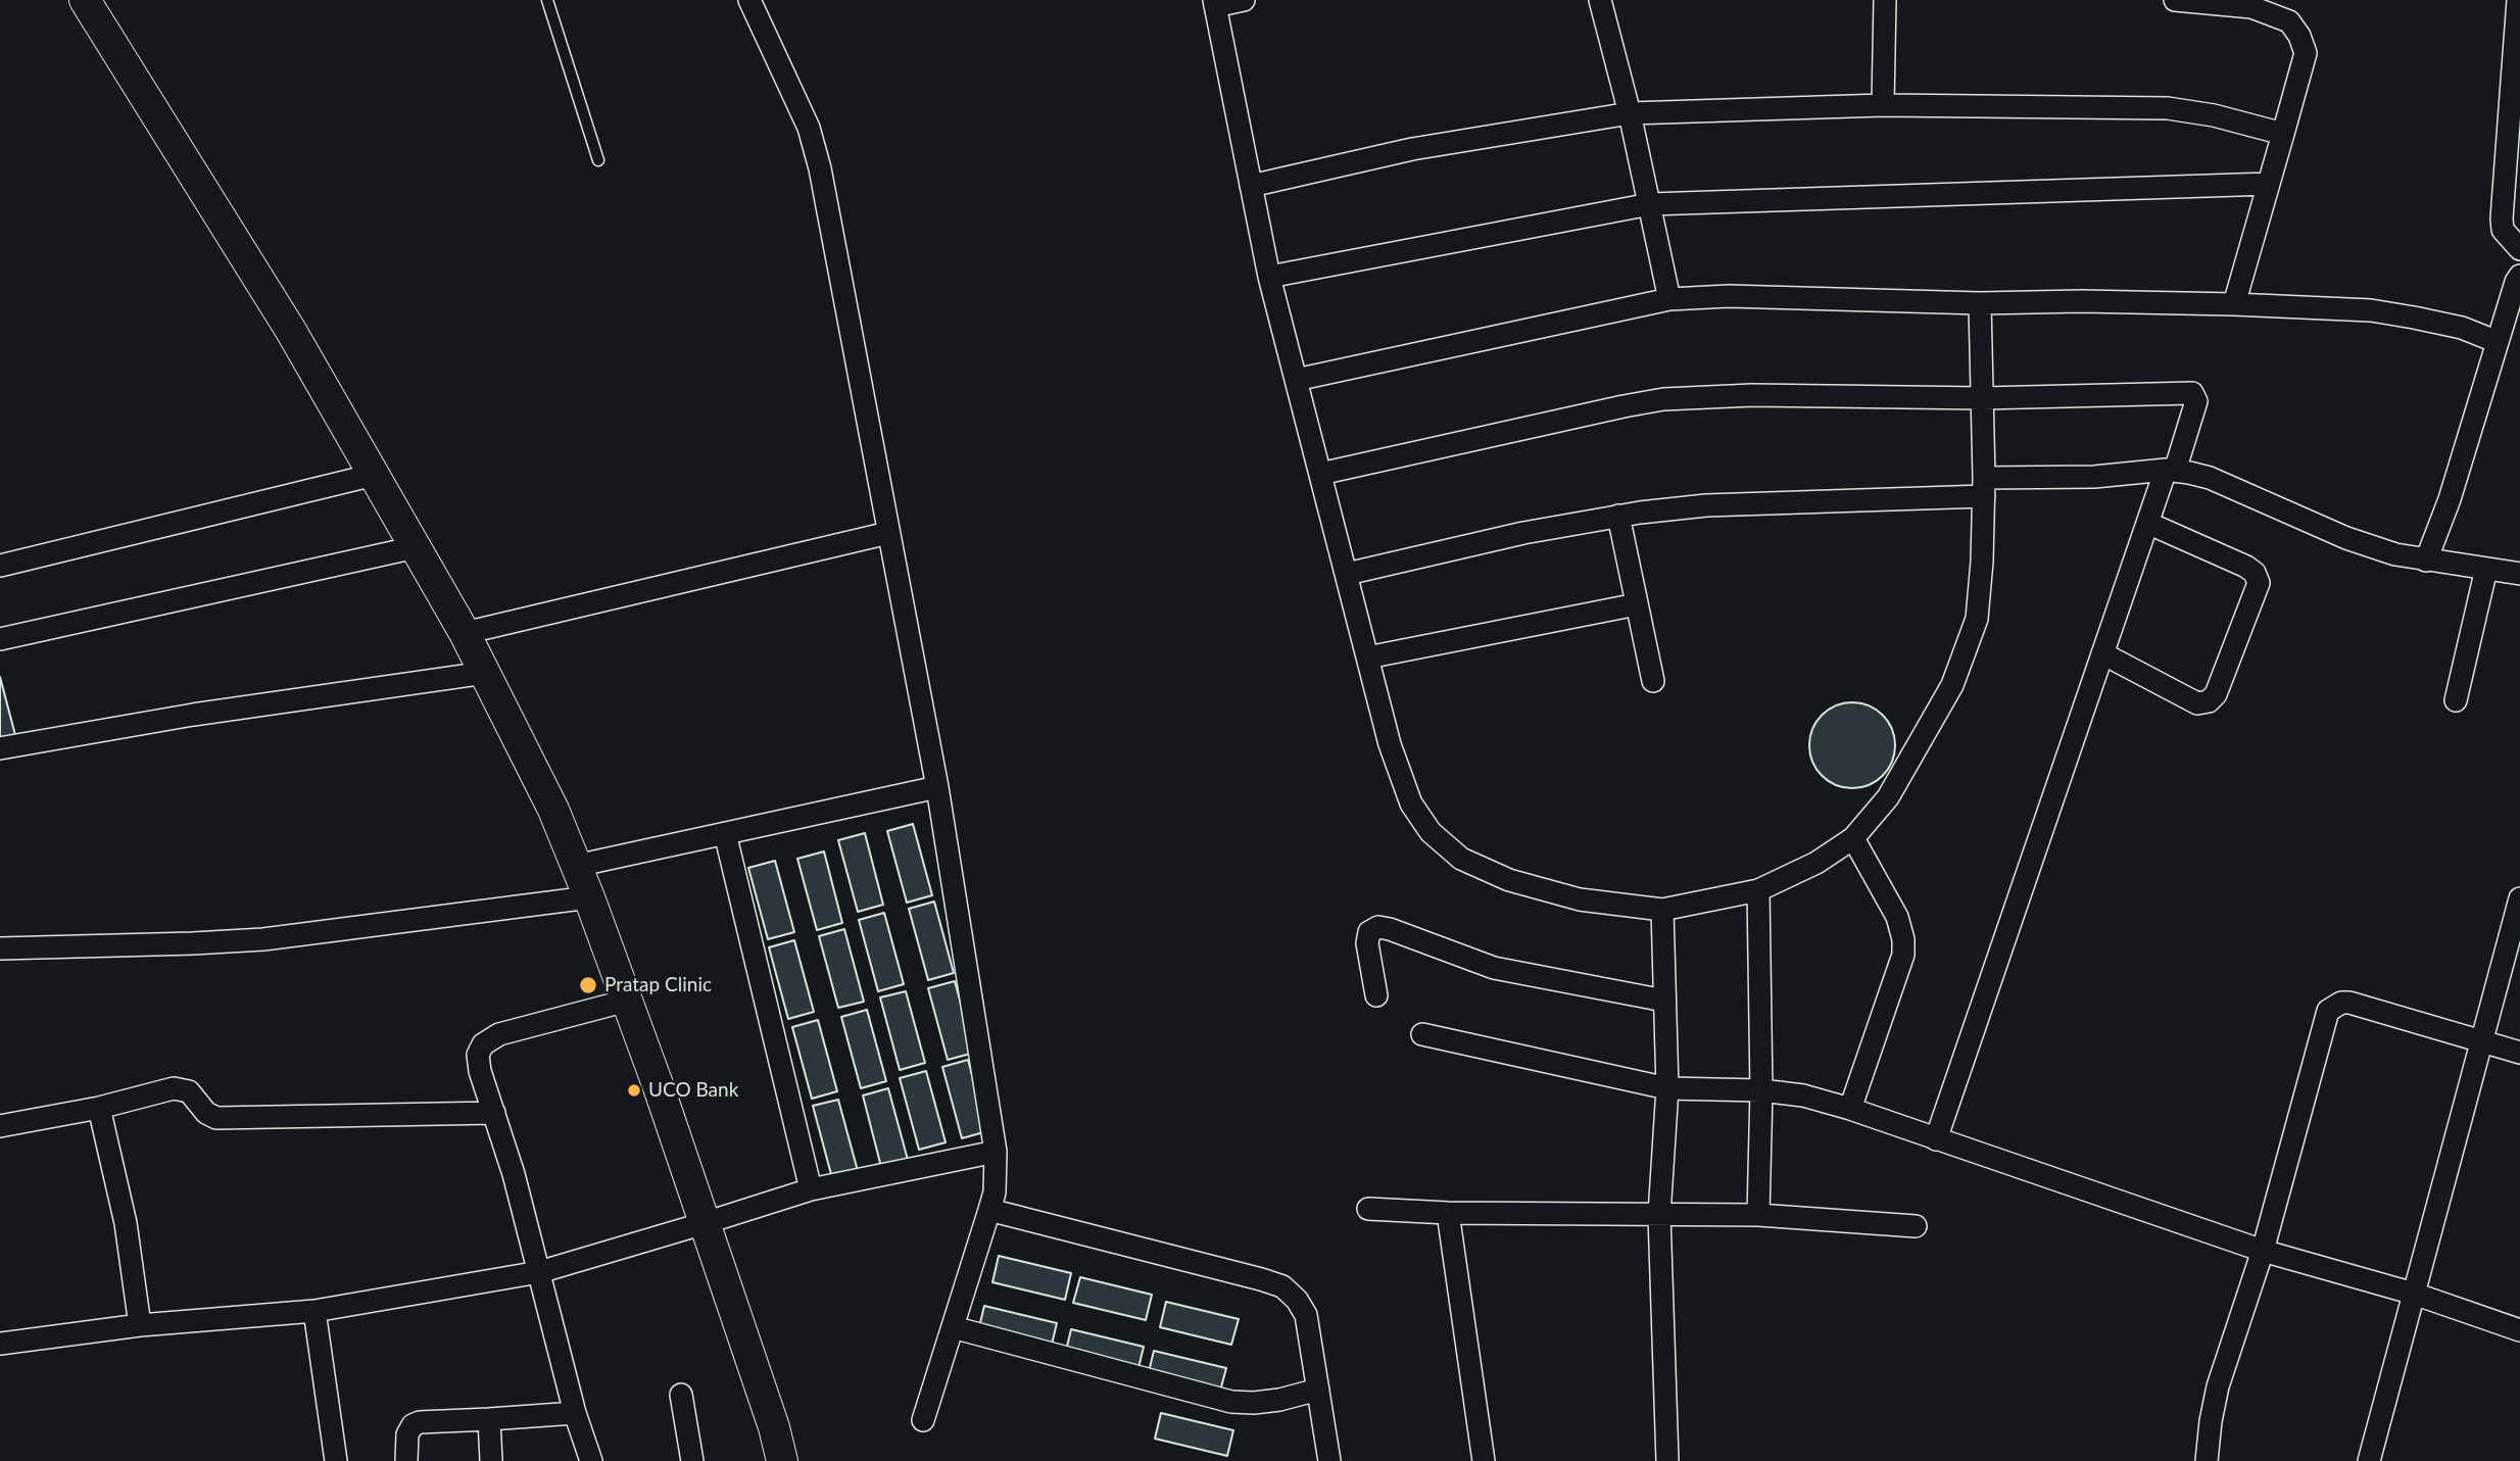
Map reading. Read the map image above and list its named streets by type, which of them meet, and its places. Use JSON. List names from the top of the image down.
{
  "places": ["Pratap Clinic", "UCO Bank"]
}
